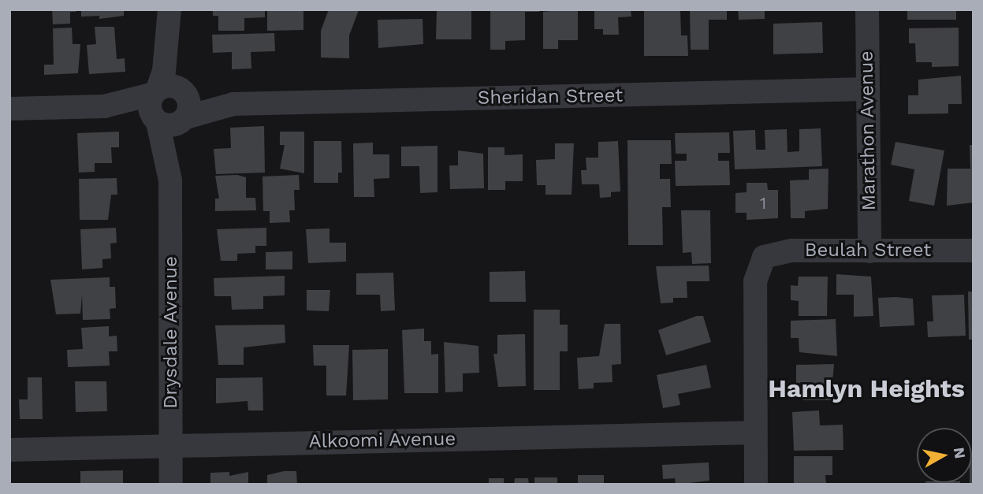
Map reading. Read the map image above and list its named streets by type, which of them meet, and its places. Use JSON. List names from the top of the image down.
{
  "streets": {
    "street": [
      "Sheridan Street",
      "Marathon Avenue",
      "Beulah Street",
      "Drysdale Avenue",
      "Alkoomi Avenue"
    ]
  },
  "crossings": [
    ["Sheridan Street", "Marathon Avenue"],
    ["Sheridan Street", "Drysdale Avenue"],
    ["Marathon Avenue", "Beulah Street"],
    ["Beulah Street", "Alkoomi Avenue"],
    ["Drysdale Avenue", "Alkoomi Avenue"]
  ],
  "districts": ["Hamlyn Heights"],
  "house_numbers": ["1"],
  "north": "right"
}
